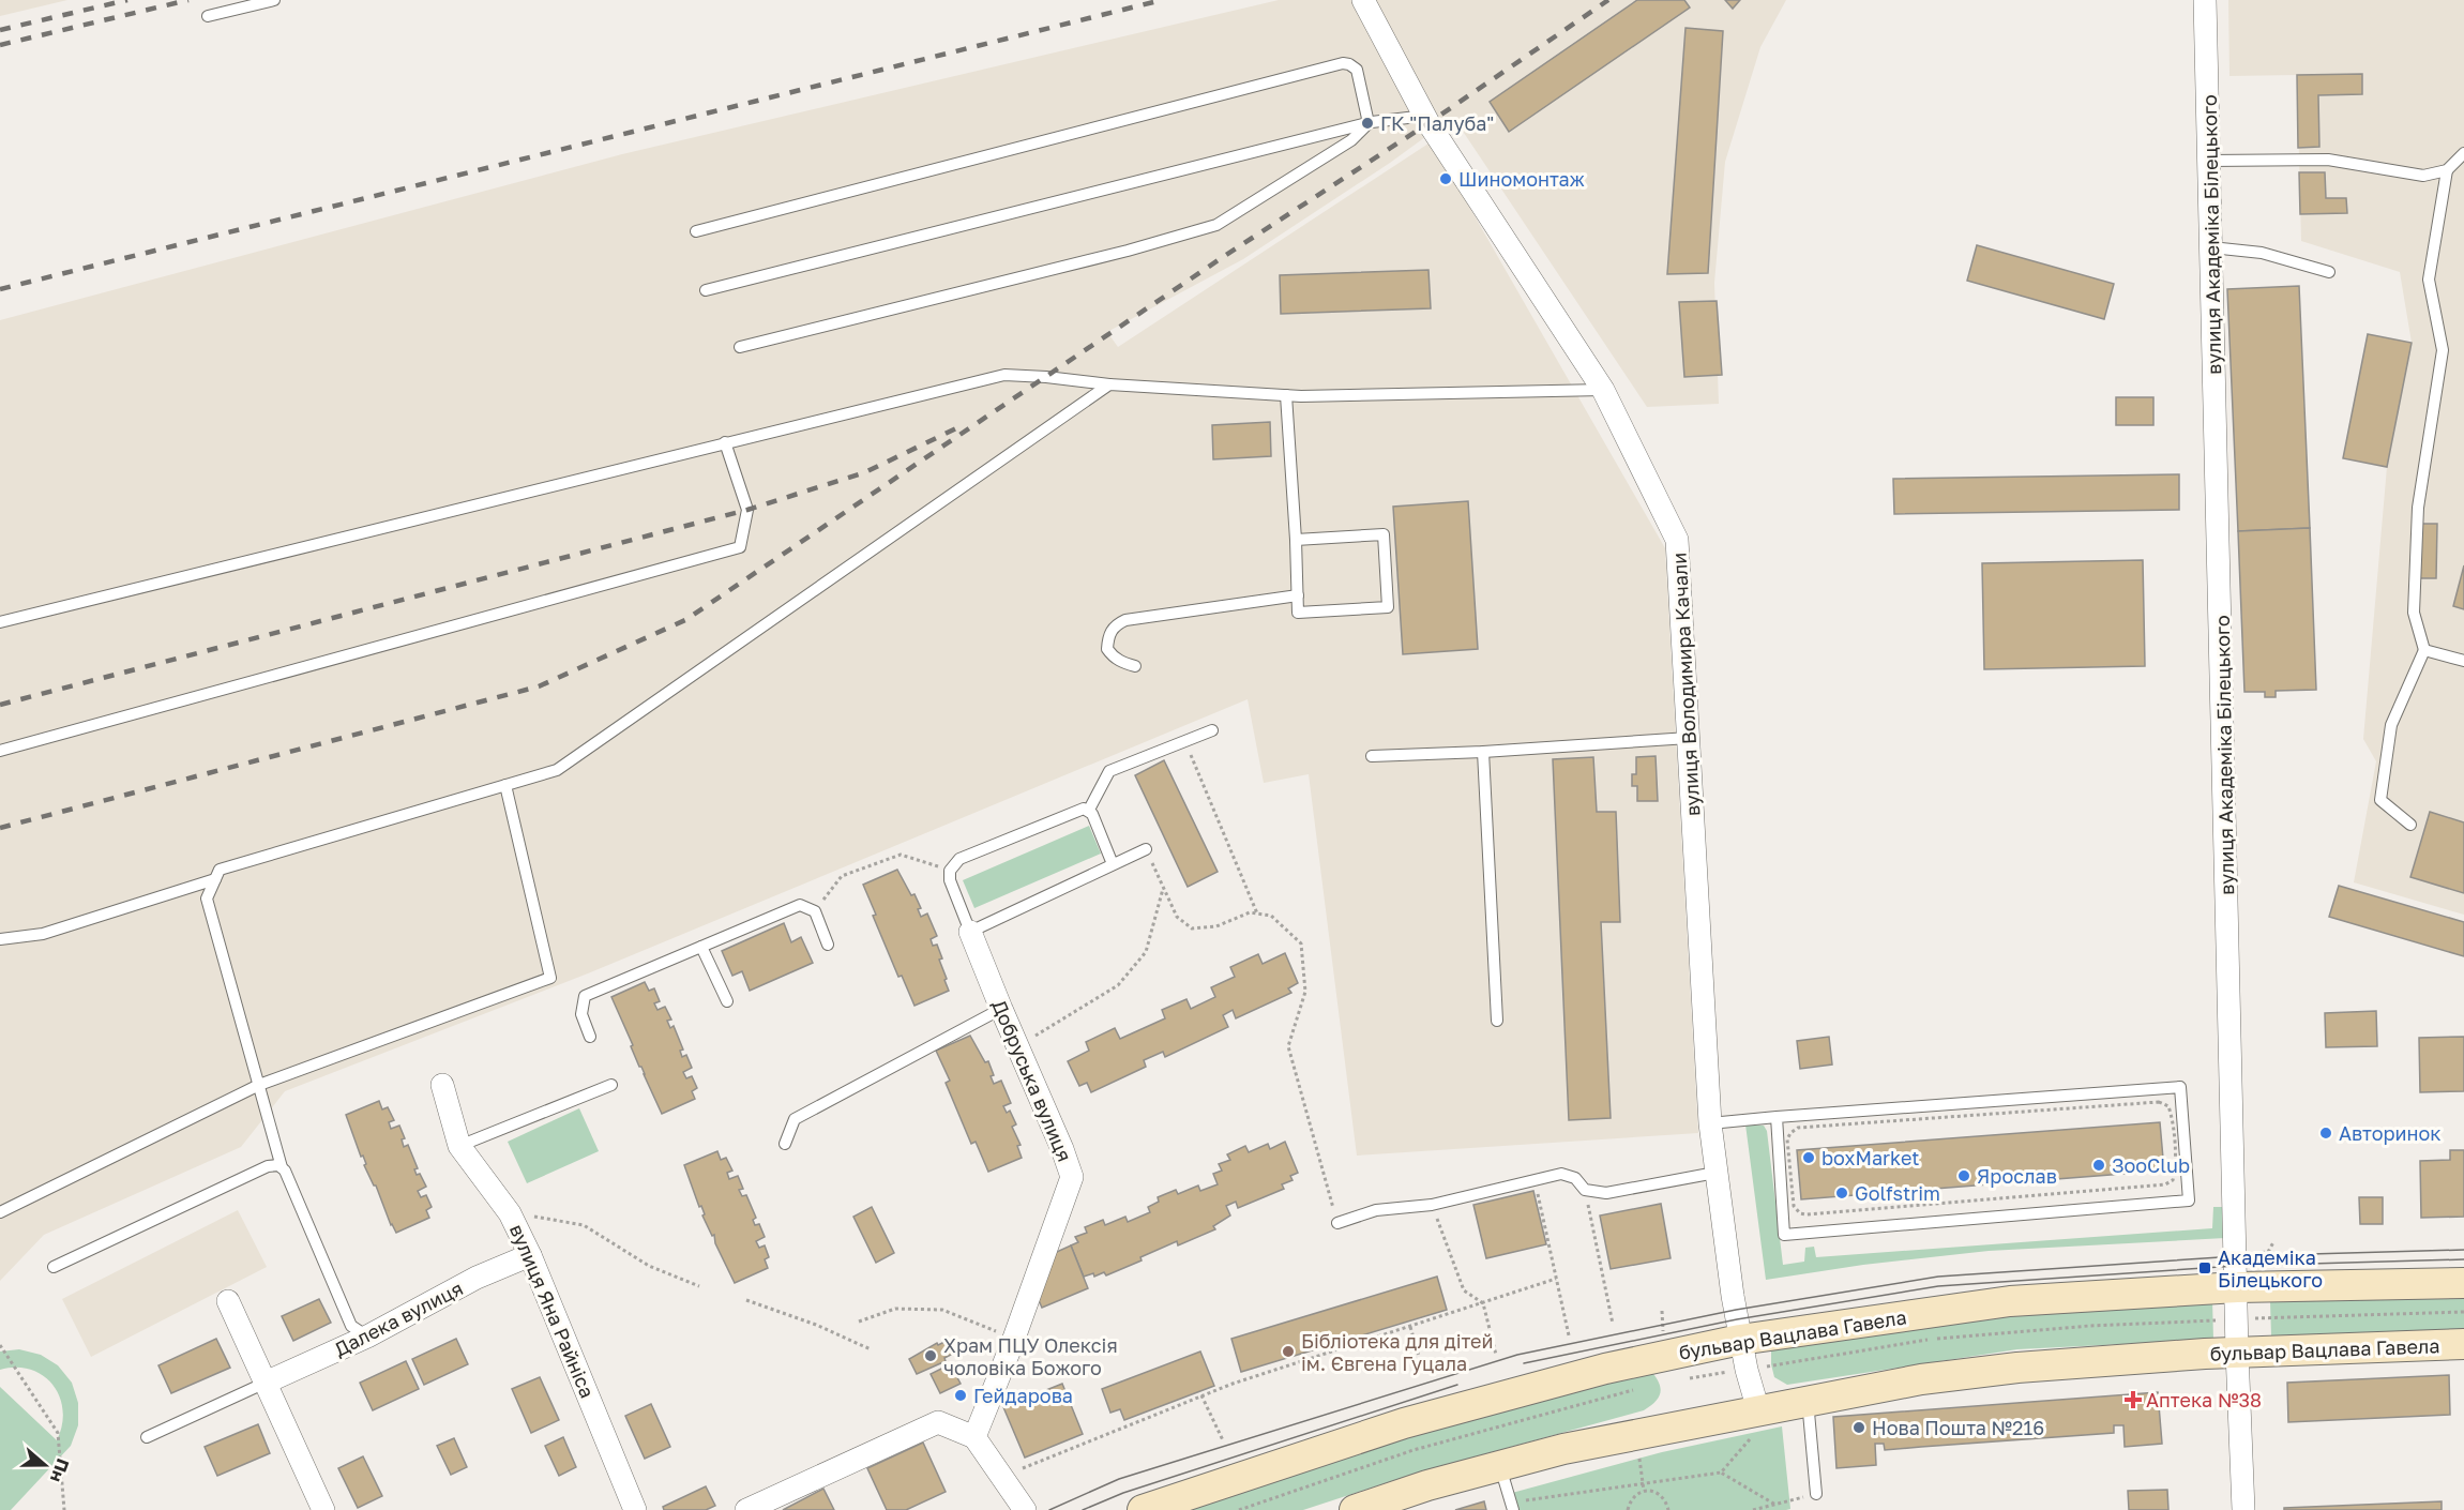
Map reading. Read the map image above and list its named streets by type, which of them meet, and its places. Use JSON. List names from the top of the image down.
{
  "streets": {
    "main road": ["бульвар Вацлава Гавела"],
    "street": [
      "вулиця Академіка Білецького",
      "вулиця Володимира Качали",
      "Добруська вулиця",
      "вулиця Яна Райніса",
      "Далека вулиця"
    ]
  },
  "crossings": [
    ["вулиця Академіка Білецького", "бульвар Вацлава Гавела"],
    ["вулиця Володимира Качали", "бульвар Вацлава Гавела"],
    ["вулиця Яна Райніса", "Далека вулиця"]
  ],
  "places": {
    "other": [
      "ГК \"Палуба\"",
      "Шиномонтаж",
      "Авторинок",
      "boxMarket",
      "ЗооClub",
      "Ярослав",
      "Golfstrim",
      "Бібліотека для дітей ім. Євгена Гуцала",
      "Храм ПЦУ Олексія чоловіка Божого",
      "Гейдарова",
      "Нова Пошта №216"
    ],
    "transit": ["Академіка Білецького"],
    "health": ["Аптека №38"]
  },
  "north": "right"
}
